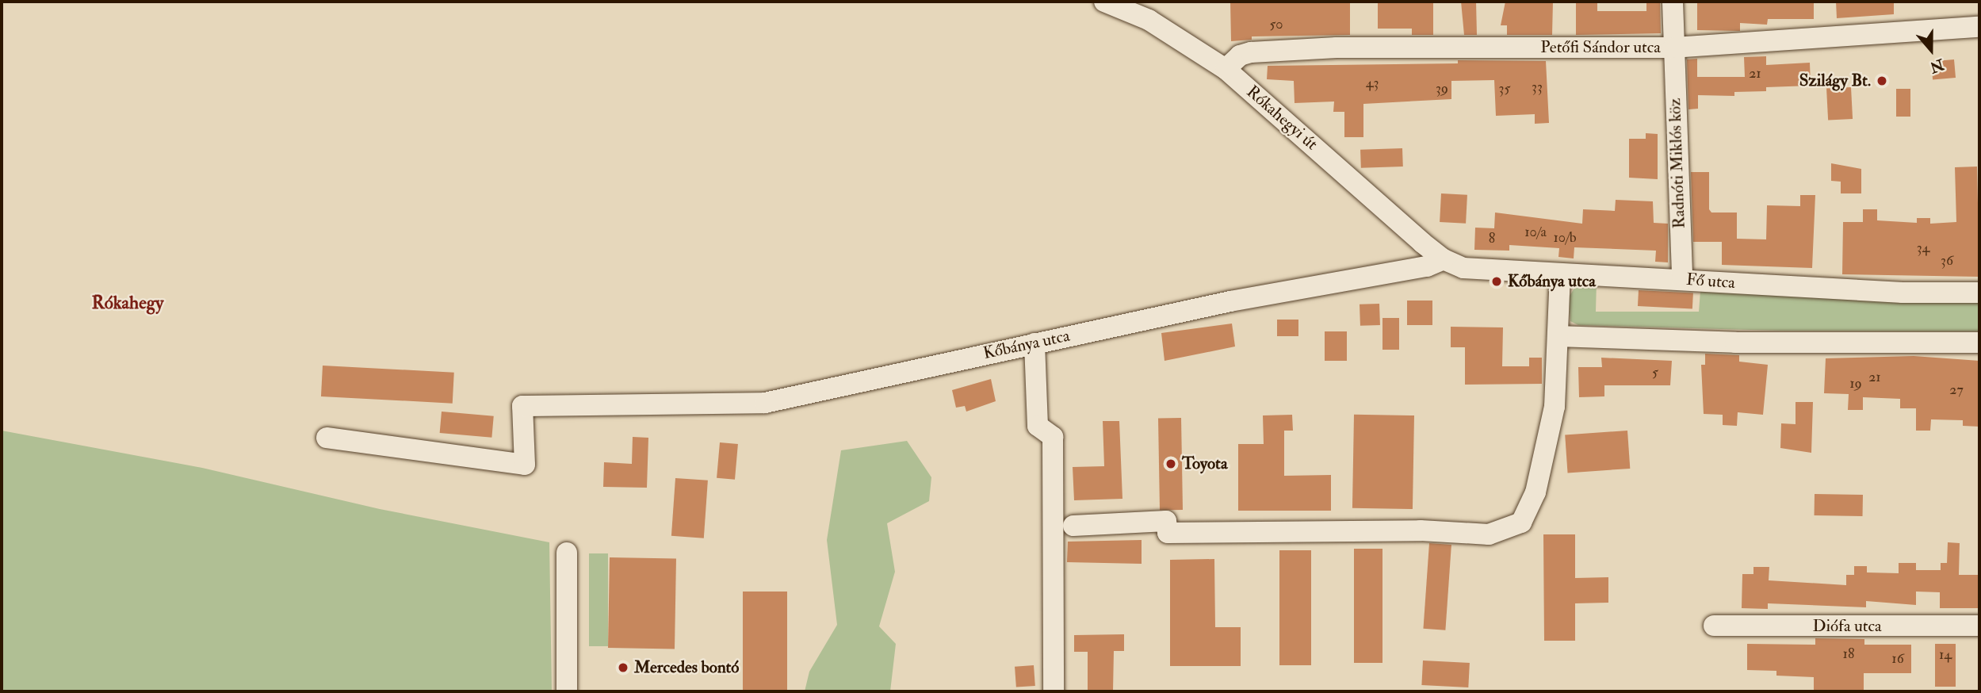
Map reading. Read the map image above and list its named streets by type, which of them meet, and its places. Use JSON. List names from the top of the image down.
{
  "streets": {
    "street": [
      "Petőfi Sándor utca",
      "Rókahegyi út",
      "Radnóti Miklós köz",
      "Fő utca",
      "Kőbánya utca",
      "Diófa utca"
    ]
  },
  "crossings": [
    ["Petőfi Sándor utca", "Rókahegyi út"],
    ["Petőfi Sándor utca", "Radnóti Miklós köz"],
    ["Rókahegyi út", "Fő utca"],
    ["Rókahegyi út", "Kőbánya utca"],
    ["Radnóti Miklós köz", "Fő utca"],
    ["Fő utca", "Kőbánya utca"]
  ],
  "districts": ["Rókahegy"],
  "places": [
    "Szilágy Bt.",
    "Kőbánya utca",
    "Toyota",
    "Mercedes bontó"
  ],
  "house_numbers": [
    "50",
    "21",
    "43",
    "33",
    "39",
    "35",
    "10/a",
    "10/b",
    "8",
    "34",
    "36",
    "5",
    "21",
    "19",
    "27",
    "18",
    "14",
    "16"
  ],
  "north": "bottom"
}
